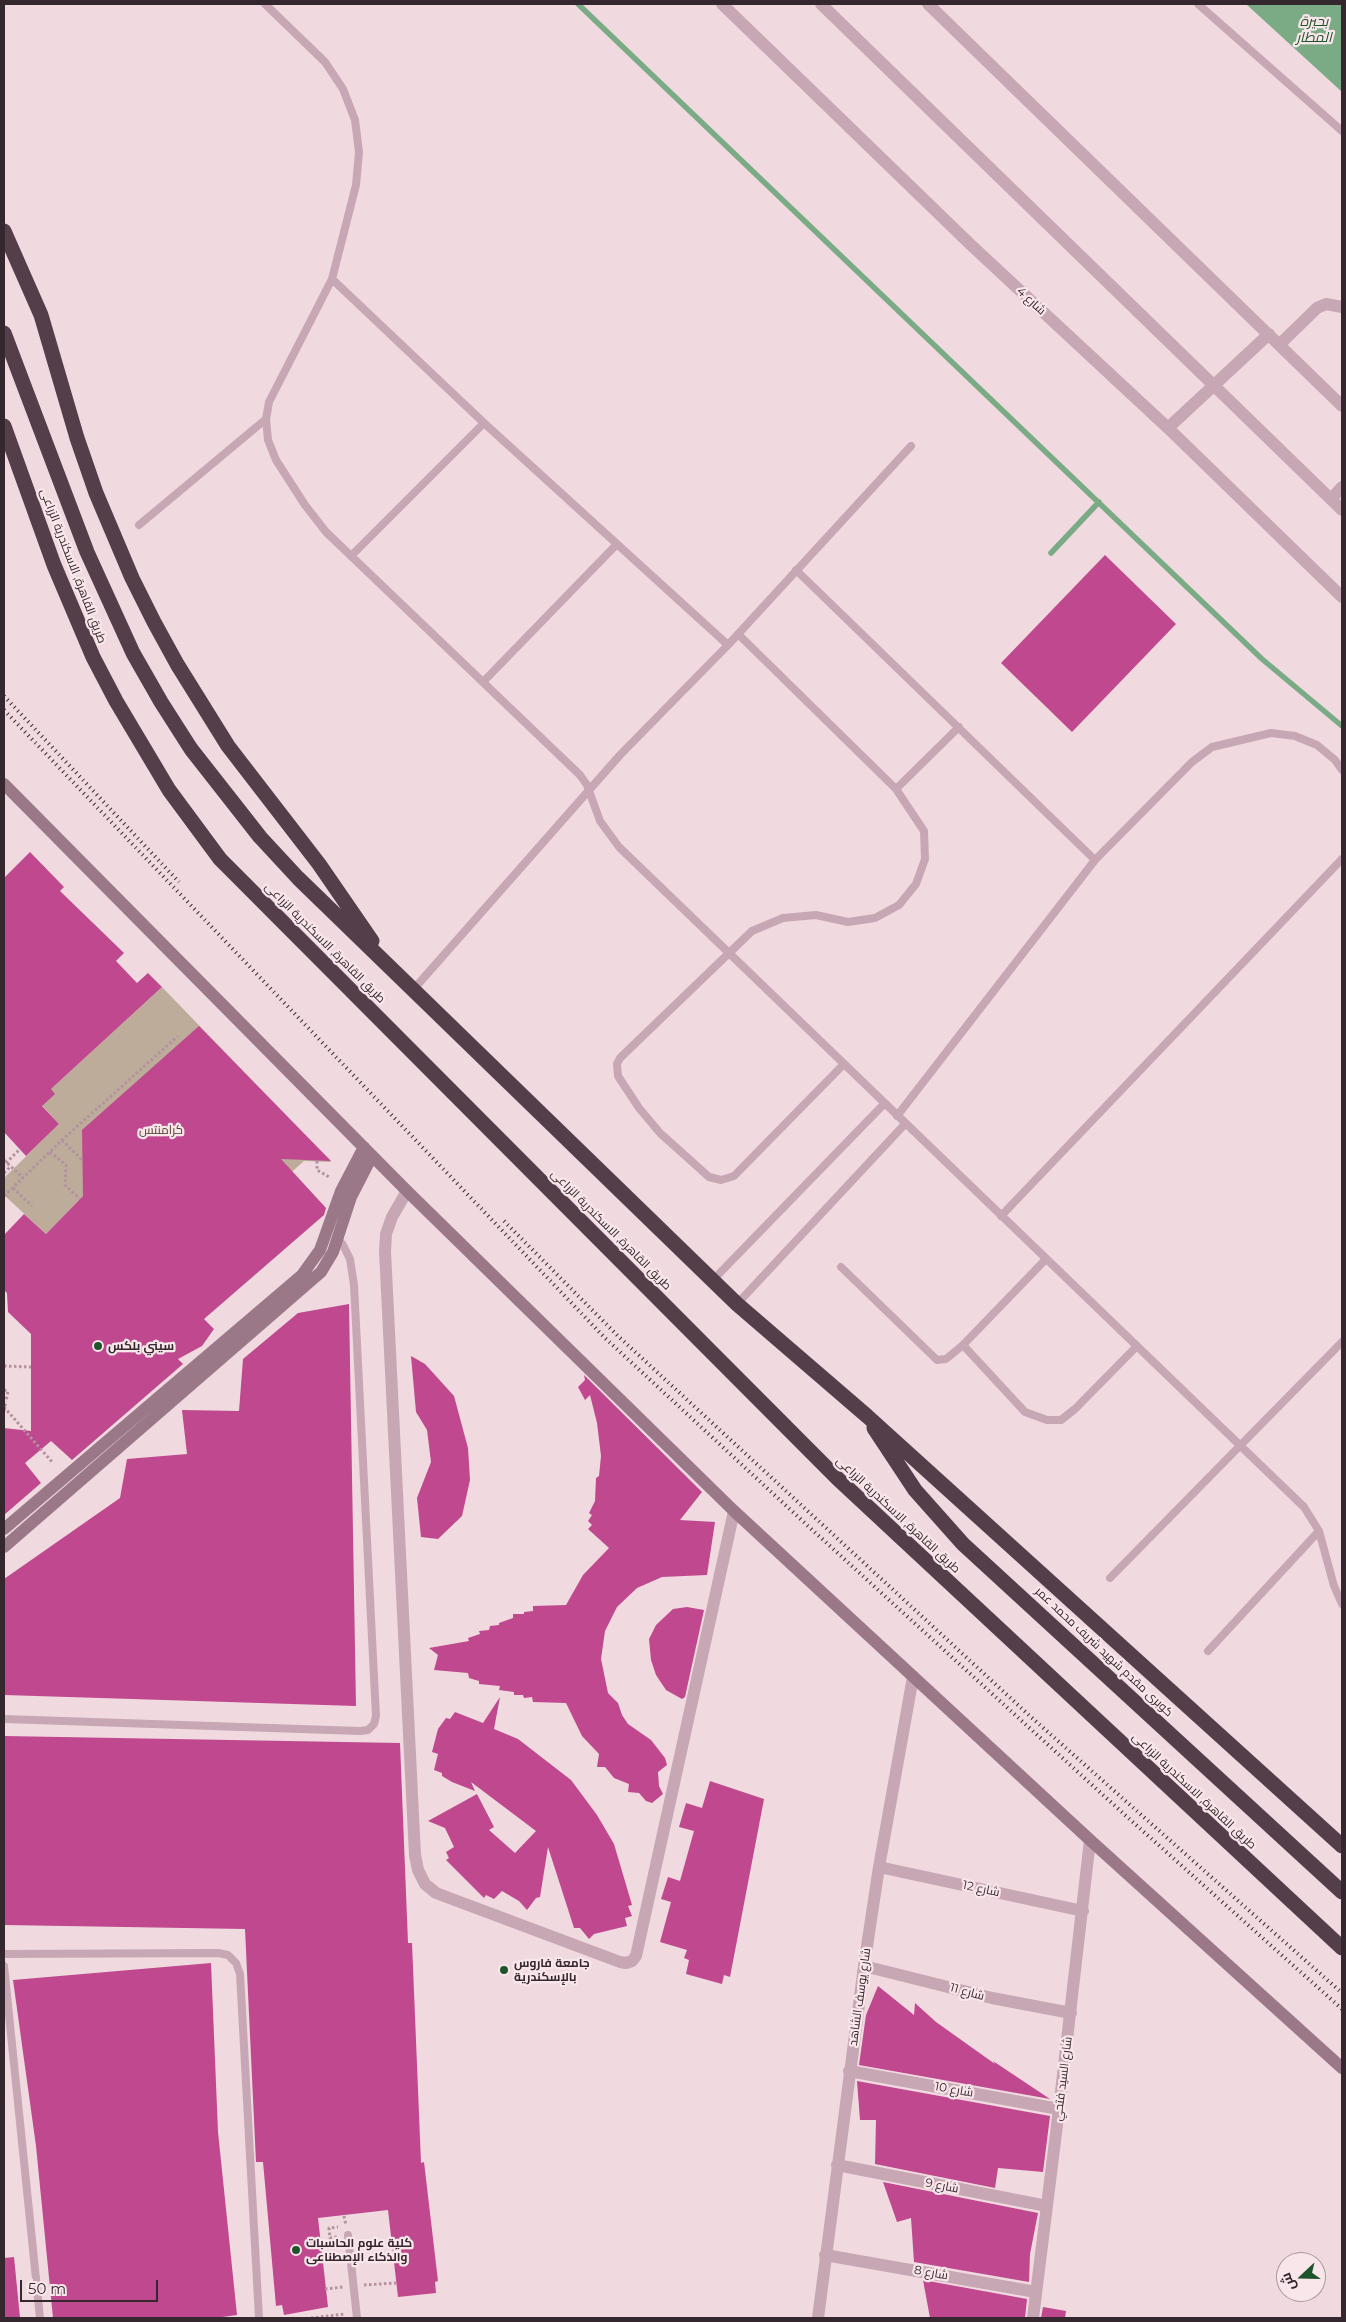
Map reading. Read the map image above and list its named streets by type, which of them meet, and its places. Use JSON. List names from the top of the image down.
{
  "streets": {
    "highway": ["طريق القاهرة, الاسكندرية الزراعى", "كوبرى مقدم شهيد شريف محمد عمر"],
    "street": [
      "شارع 4",
      "شارع 12",
      "شارع 11",
      "شارع يوسف الشاهد",
      "شارع السيد فتحي",
      "شارع 10",
      "شارع 9",
      "شارع 8"
    ]
  },
  "crossings": [
    ["طريق القاهرة, الاسكندرية الزراعى", "كوبرى مقدم شهيد شريف محمد عمر"],
    ["شارع 12", "شارع يوسف الشاهد"],
    ["شارع 12", "شارع السيد فتحي"],
    ["شارع 11", "شارع يوسف الشاهد"],
    ["شارع 11", "شارع السيد فتحي"],
    ["شارع يوسف الشاهد", "شارع 10"],
    ["شارع يوسف الشاهد", "شارع 9"],
    ["شارع يوسف الشاهد", "شارع 8"],
    ["شارع السيد فتحي", "شارع 10"],
    ["شارع السيد فتحي", "شارع 9"],
    ["شارع السيد فتحي", "شارع 8"]
  ],
  "water": ["بحيرة المطار"],
  "parks": ["كرامنتس"],
  "places": ["سيني بلكس", "جامعة فاروس بالإسكندرية", "كلية علوم الحاسبات والذكاء الإصطناعى"],
  "scale_bar": "50 m",
  "north": "left"
}
